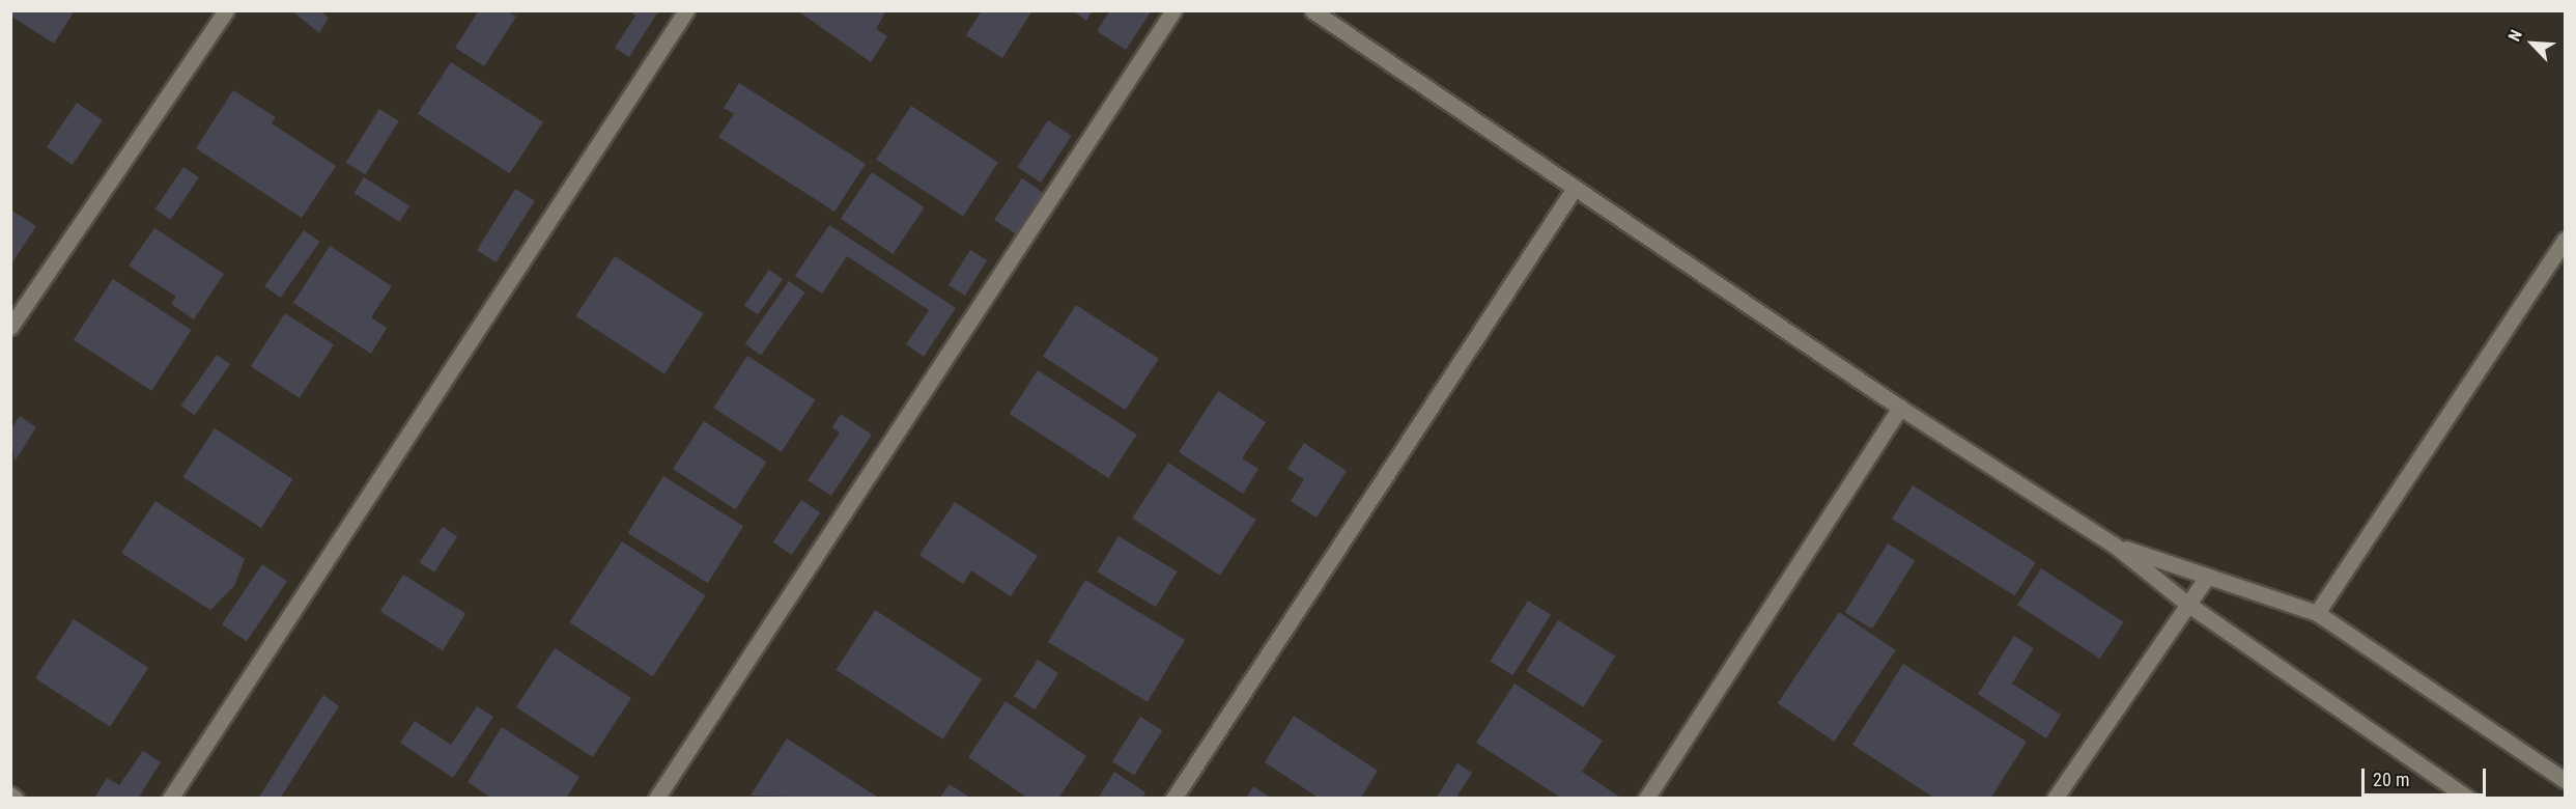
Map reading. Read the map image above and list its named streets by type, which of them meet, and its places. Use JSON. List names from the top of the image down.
{
  "scale_bar": "20 m",
  "north": "top left"
}
